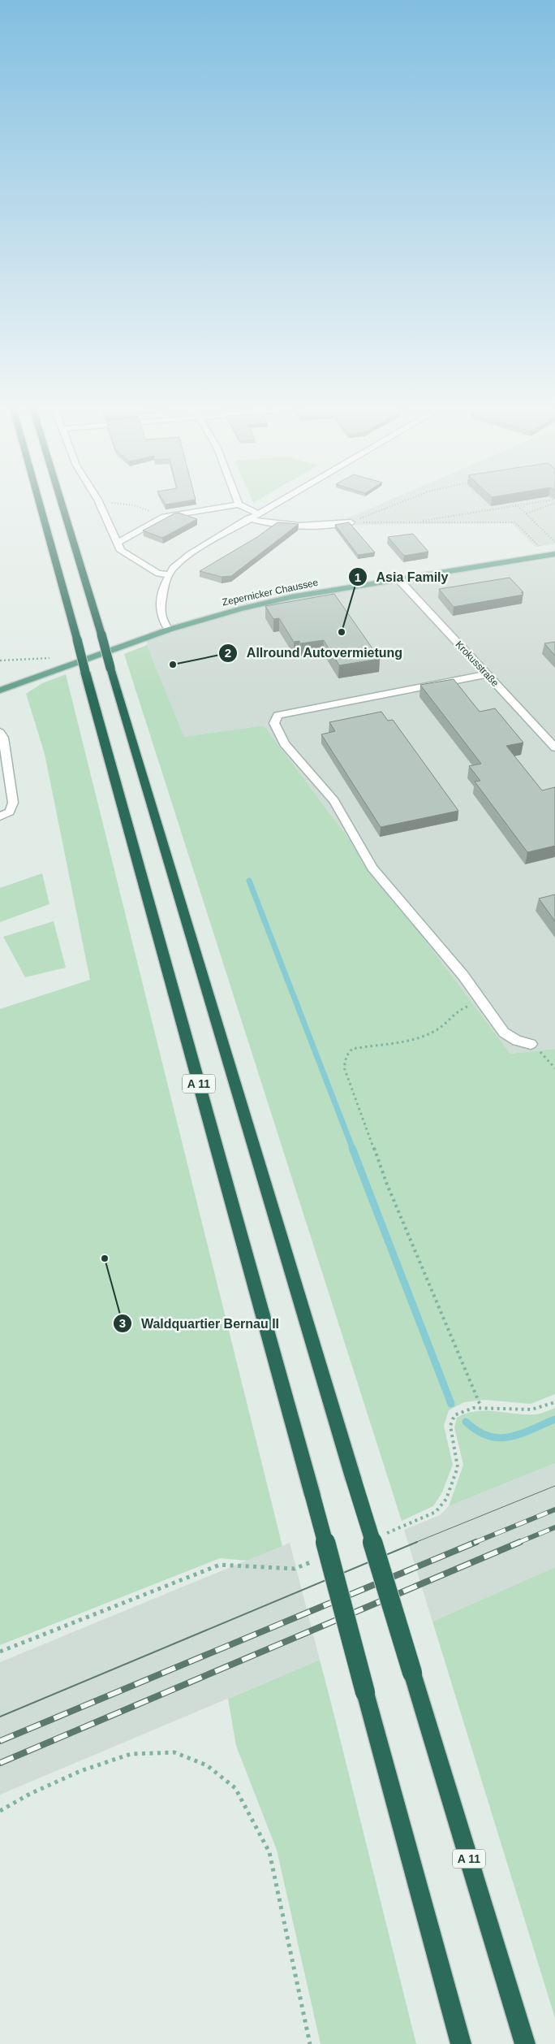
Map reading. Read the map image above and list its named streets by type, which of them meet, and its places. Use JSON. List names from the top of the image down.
{
  "streets": {
    "highway": ["A 11"],
    "main road": ["Zepernicker Chaussee"],
    "street": ["Krokusstraße"]
  },
  "crossings": [
    ["Zepernicker Chaussee", "Krokusstraße"]
  ],
  "places": ["Asia Family", "Allround Autovermietung", "Waldquartier Bernau II"]
}
